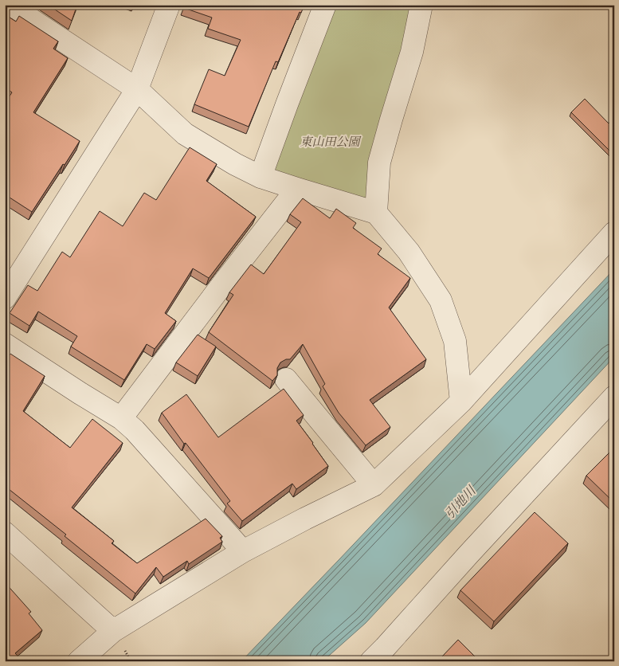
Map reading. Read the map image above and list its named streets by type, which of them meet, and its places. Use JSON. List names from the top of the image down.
{
  "water": ["引地川"],
  "parks": ["東山田公園"]
}
